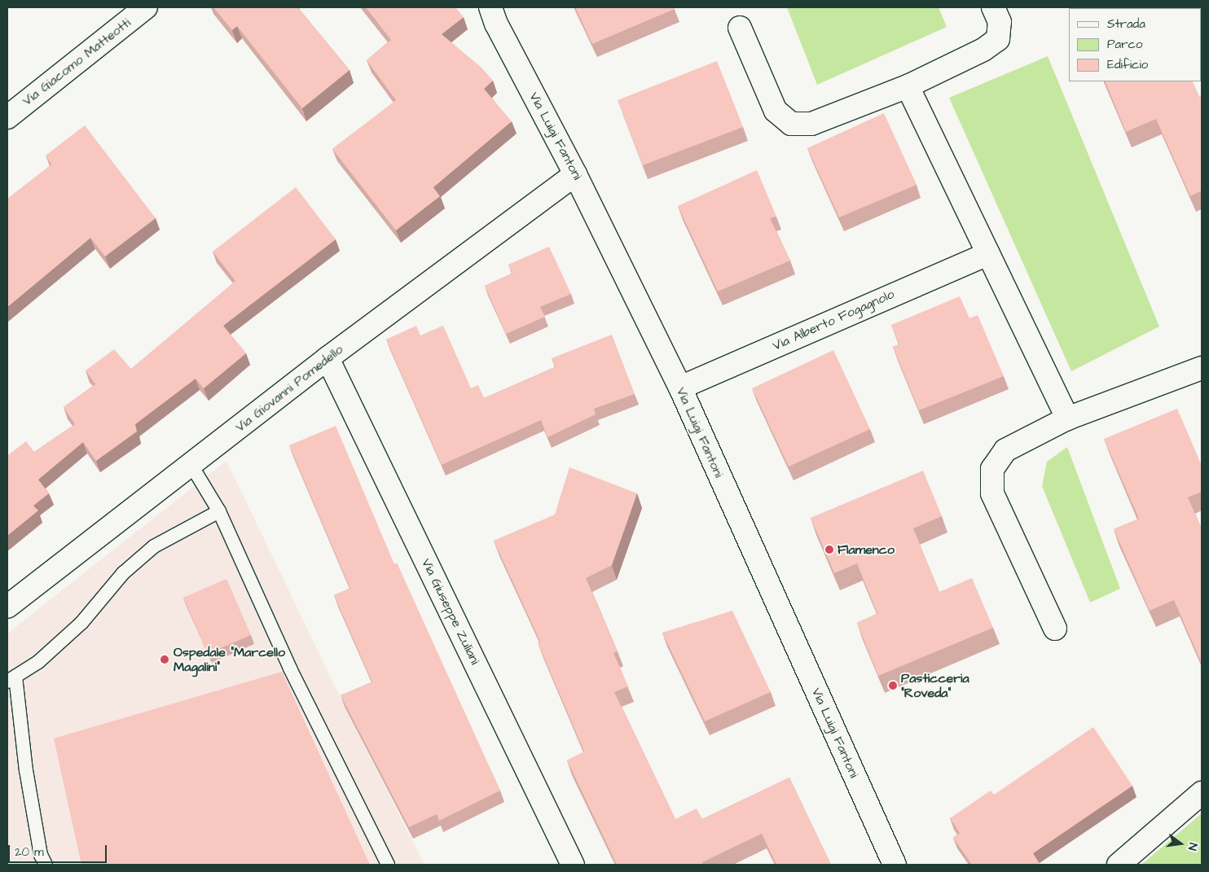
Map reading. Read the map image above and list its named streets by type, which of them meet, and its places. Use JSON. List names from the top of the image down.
{
  "streets": {
    "street": [
      "Via Giacomo Matteotti",
      "Via Luigi Fantoni",
      "Via Alberto Fogagnolo",
      "Via Giovanni Pomedello",
      "Via Giuseppe Zuliani"
    ]
  },
  "crossings": [
    ["Via Luigi Fantoni", "Via Alberto Fogagnolo"],
    ["Via Luigi Fantoni", "Via Giovanni Pomedello"],
    ["Via Giovanni Pomedello", "Via Giuseppe Zuliani"]
  ],
  "places": ["Flamenco", "Ospedale \"Marcello Magalini\"", "Pasticceria \"Roveda\""],
  "legend": ["Strada", "Parco", "Edificio"],
  "scale_bar": "20 m",
  "north": "right"
}
